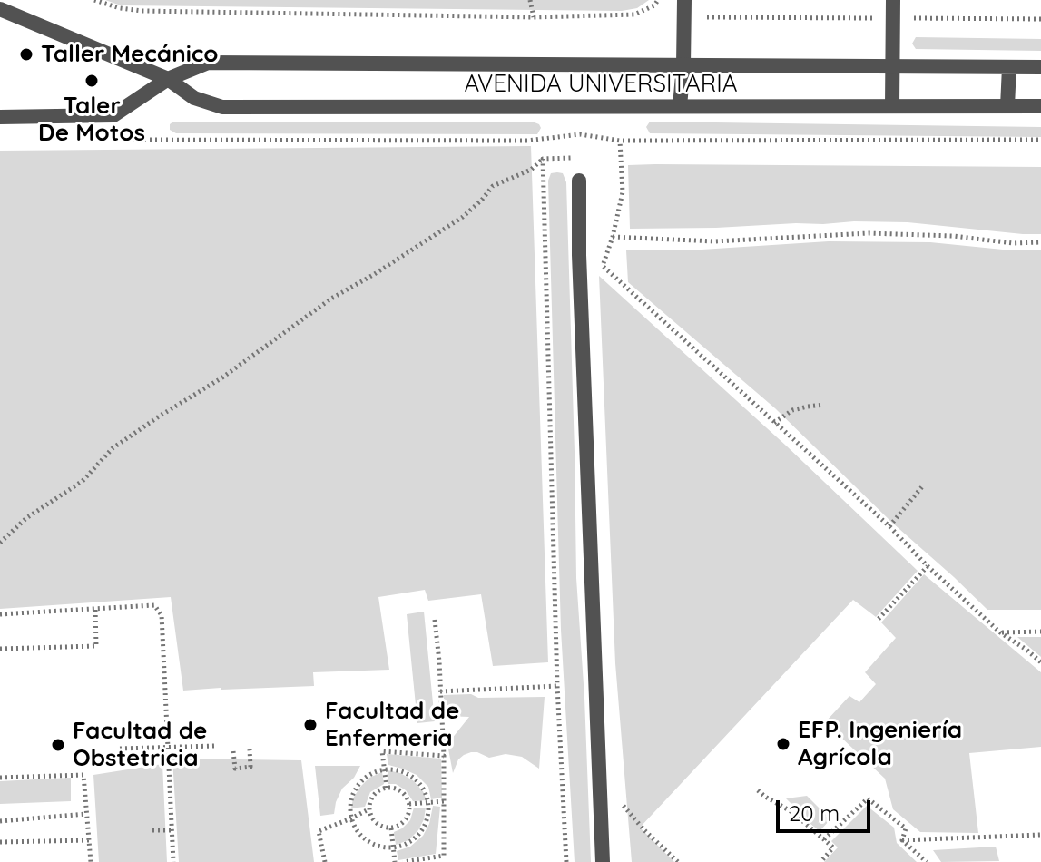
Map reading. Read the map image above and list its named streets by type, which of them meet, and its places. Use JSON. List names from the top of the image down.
{
  "streets": {
    "street": ["AVENIDA UNIVERSITARIA"]
  },
  "places": [
    "Taller Mecánico",
    "Taler De Motos",
    "Facultad de Enfermeria",
    "EFP. Ingeniería Agrícola",
    "Facultad de Obstetricia"
  ],
  "scale_bar": "20 m"
}
